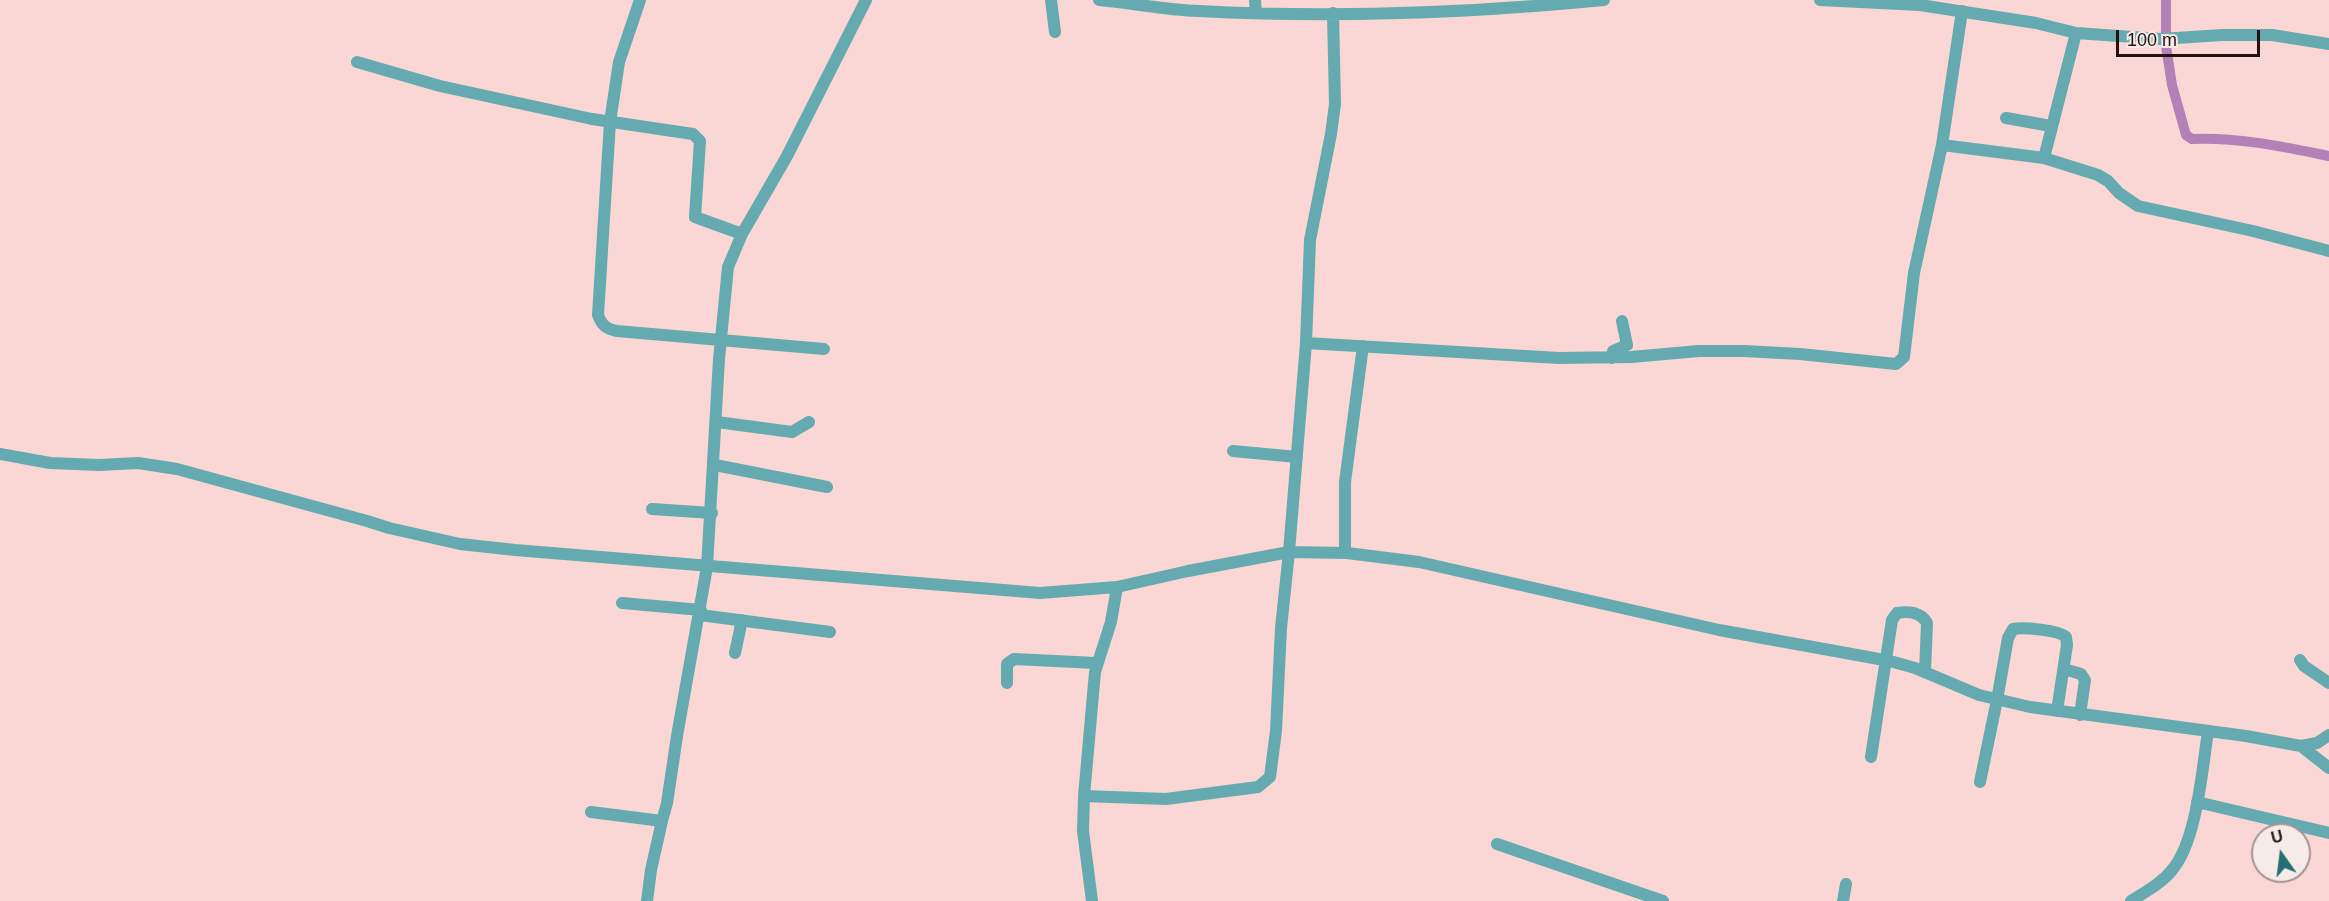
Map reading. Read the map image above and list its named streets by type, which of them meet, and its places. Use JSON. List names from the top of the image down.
{
  "scale_bar": "100 m",
  "north": "top"
}
